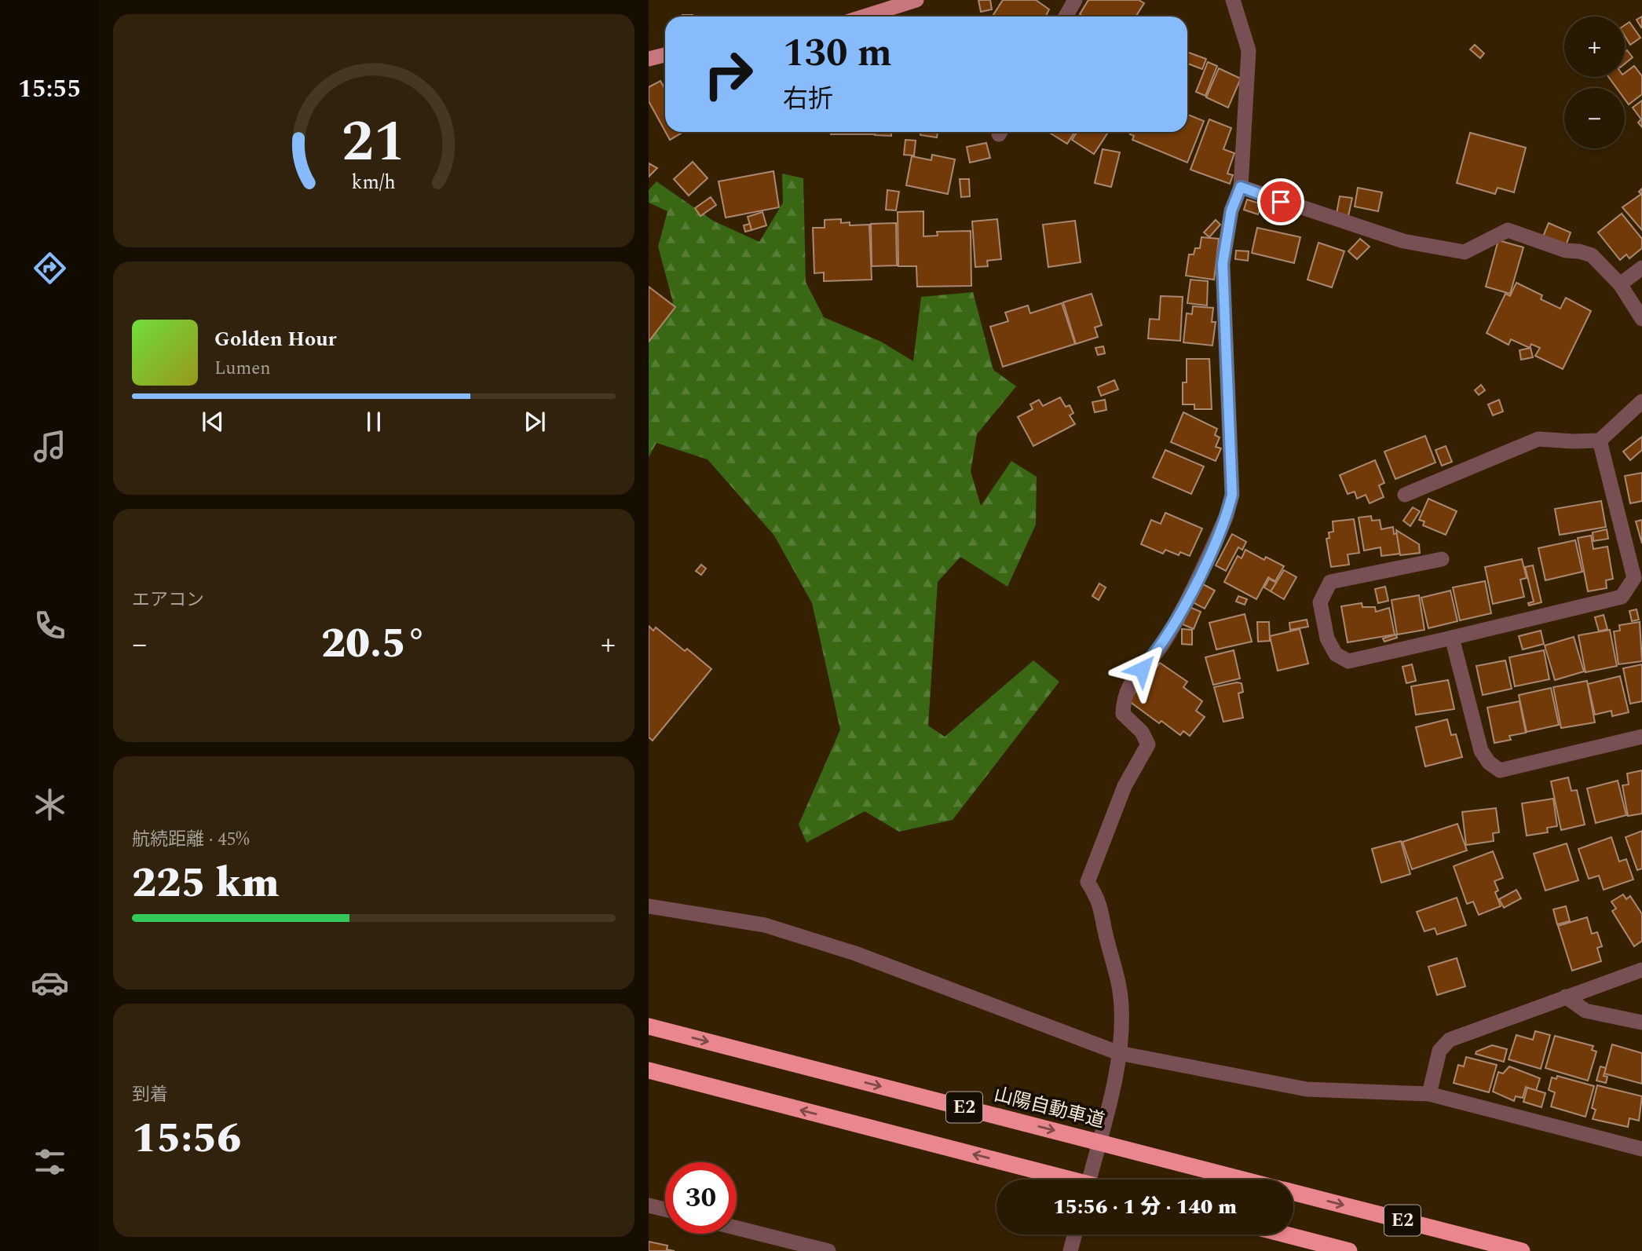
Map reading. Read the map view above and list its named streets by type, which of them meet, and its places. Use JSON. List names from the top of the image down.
{
  "streets": {
    "highway": ["E2", "山陽自動車道"]
  },
  "page": {
    "tabs": "15:55",
    "map_buttons": ["+", "−"],
    "turn": ["130 m", "右折"],
    "song": ["Golden Hour", "Lumen"],
    "tile": [
      "エアコン",
      ["航続距離 · 45%", "225 km"],
      ["到着", "15:56"]
    ],
    "heat": ["−", "20.5°", "+"],
    "limit": "30",
    "trip": "15:56 · 1 分 · 140 m",
    "gauge": ["21", "km/h"]
  }
}
